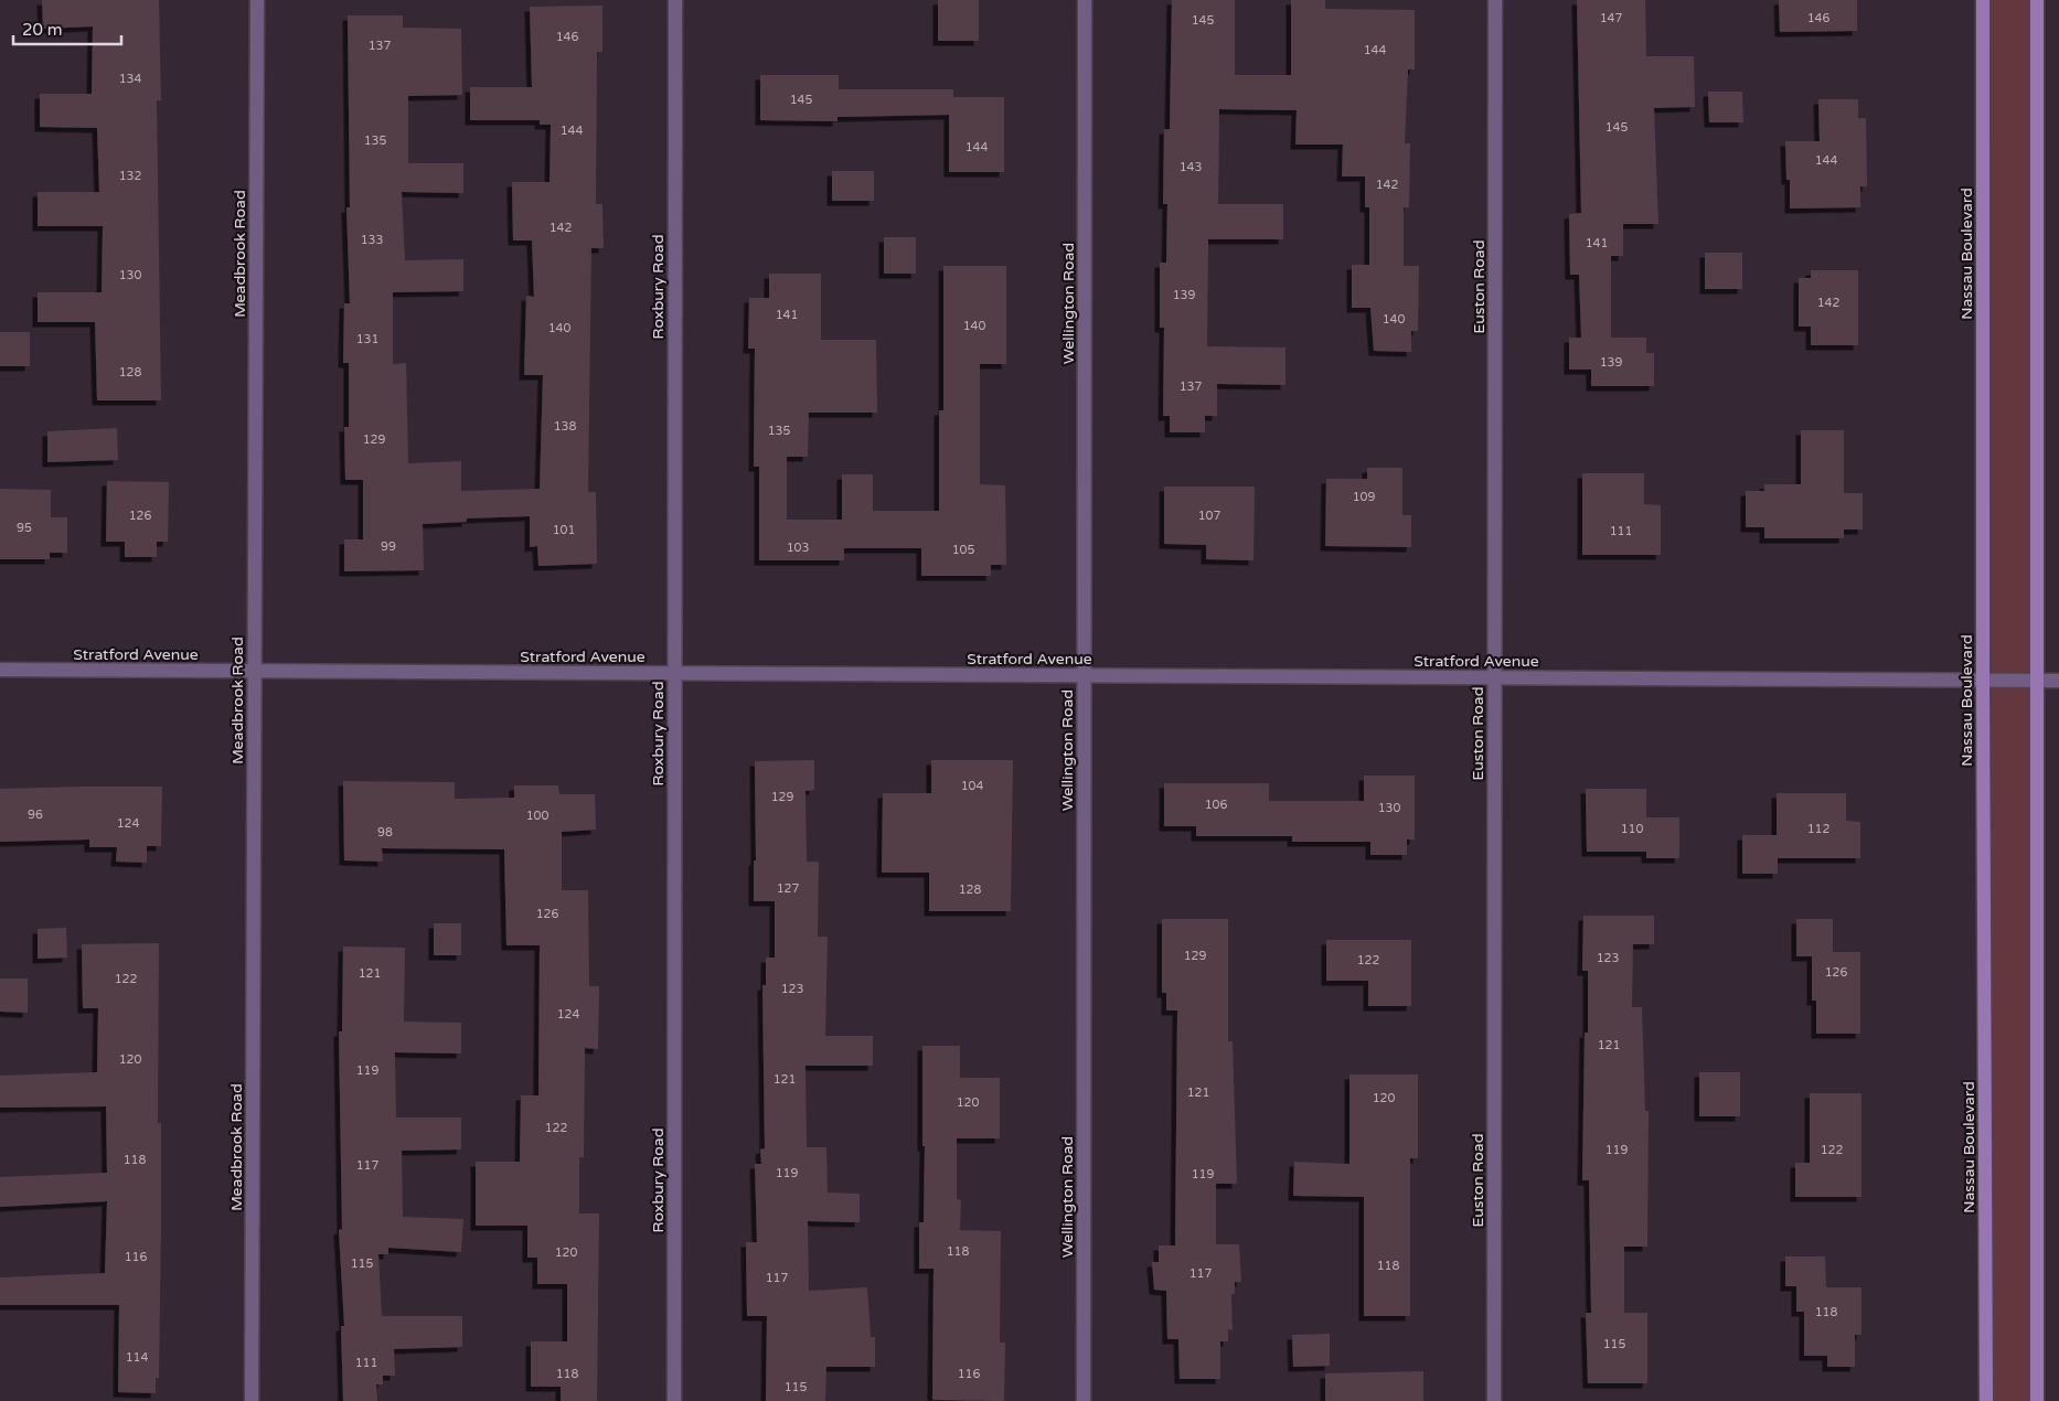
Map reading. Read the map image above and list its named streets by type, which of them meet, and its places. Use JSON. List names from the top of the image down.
{
  "streets": {
    "main road": ["Nassau Boulevard"],
    "street": [
      "Meadbrook Road",
      "Roxbury Road",
      "Euston Road",
      "Wellington Road",
      "Stratford Avenue"
    ]
  },
  "crossings": [
    ["Meadbrook Road", "Stratford Avenue"],
    ["Nassau Boulevard", "Stratford Avenue"],
    ["Roxbury Road", "Stratford Avenue"],
    ["Euston Road", "Stratford Avenue"],
    ["Wellington Road", "Stratford Avenue"]
  ],
  "house_numbers": [
    "147",
    "146",
    "145",
    "146",
    "137",
    "144",
    "134",
    "145",
    "145",
    "144",
    "135",
    "144",
    "144",
    "143",
    "132",
    "142",
    "142",
    "133",
    "141",
    "130",
    "139",
    "142",
    "141",
    "140",
    "140",
    "140",
    "131",
    "139",
    "128",
    "137",
    "138",
    "135",
    "129",
    "109",
    "126",
    "107",
    "95",
    "101",
    "111",
    "99",
    "103",
    "105",
    "104",
    "129",
    "106",
    "130",
    "96",
    "100",
    "124",
    "110",
    "112",
    "98",
    "127",
    "128",
    "126",
    "129",
    "123",
    "122",
    "126",
    "121",
    "122",
    "123",
    "124",
    "121",
    "120",
    "119",
    "121",
    "121",
    "120",
    "120",
    "122",
    "119",
    "122",
    "118",
    "117",
    "119",
    "119",
    "118",
    "120",
    "116",
    "115",
    "118",
    "117",
    "117",
    "118",
    "115",
    "114",
    "111",
    "118",
    "116",
    "115"
  ],
  "scale_bar": "20 m"
}
